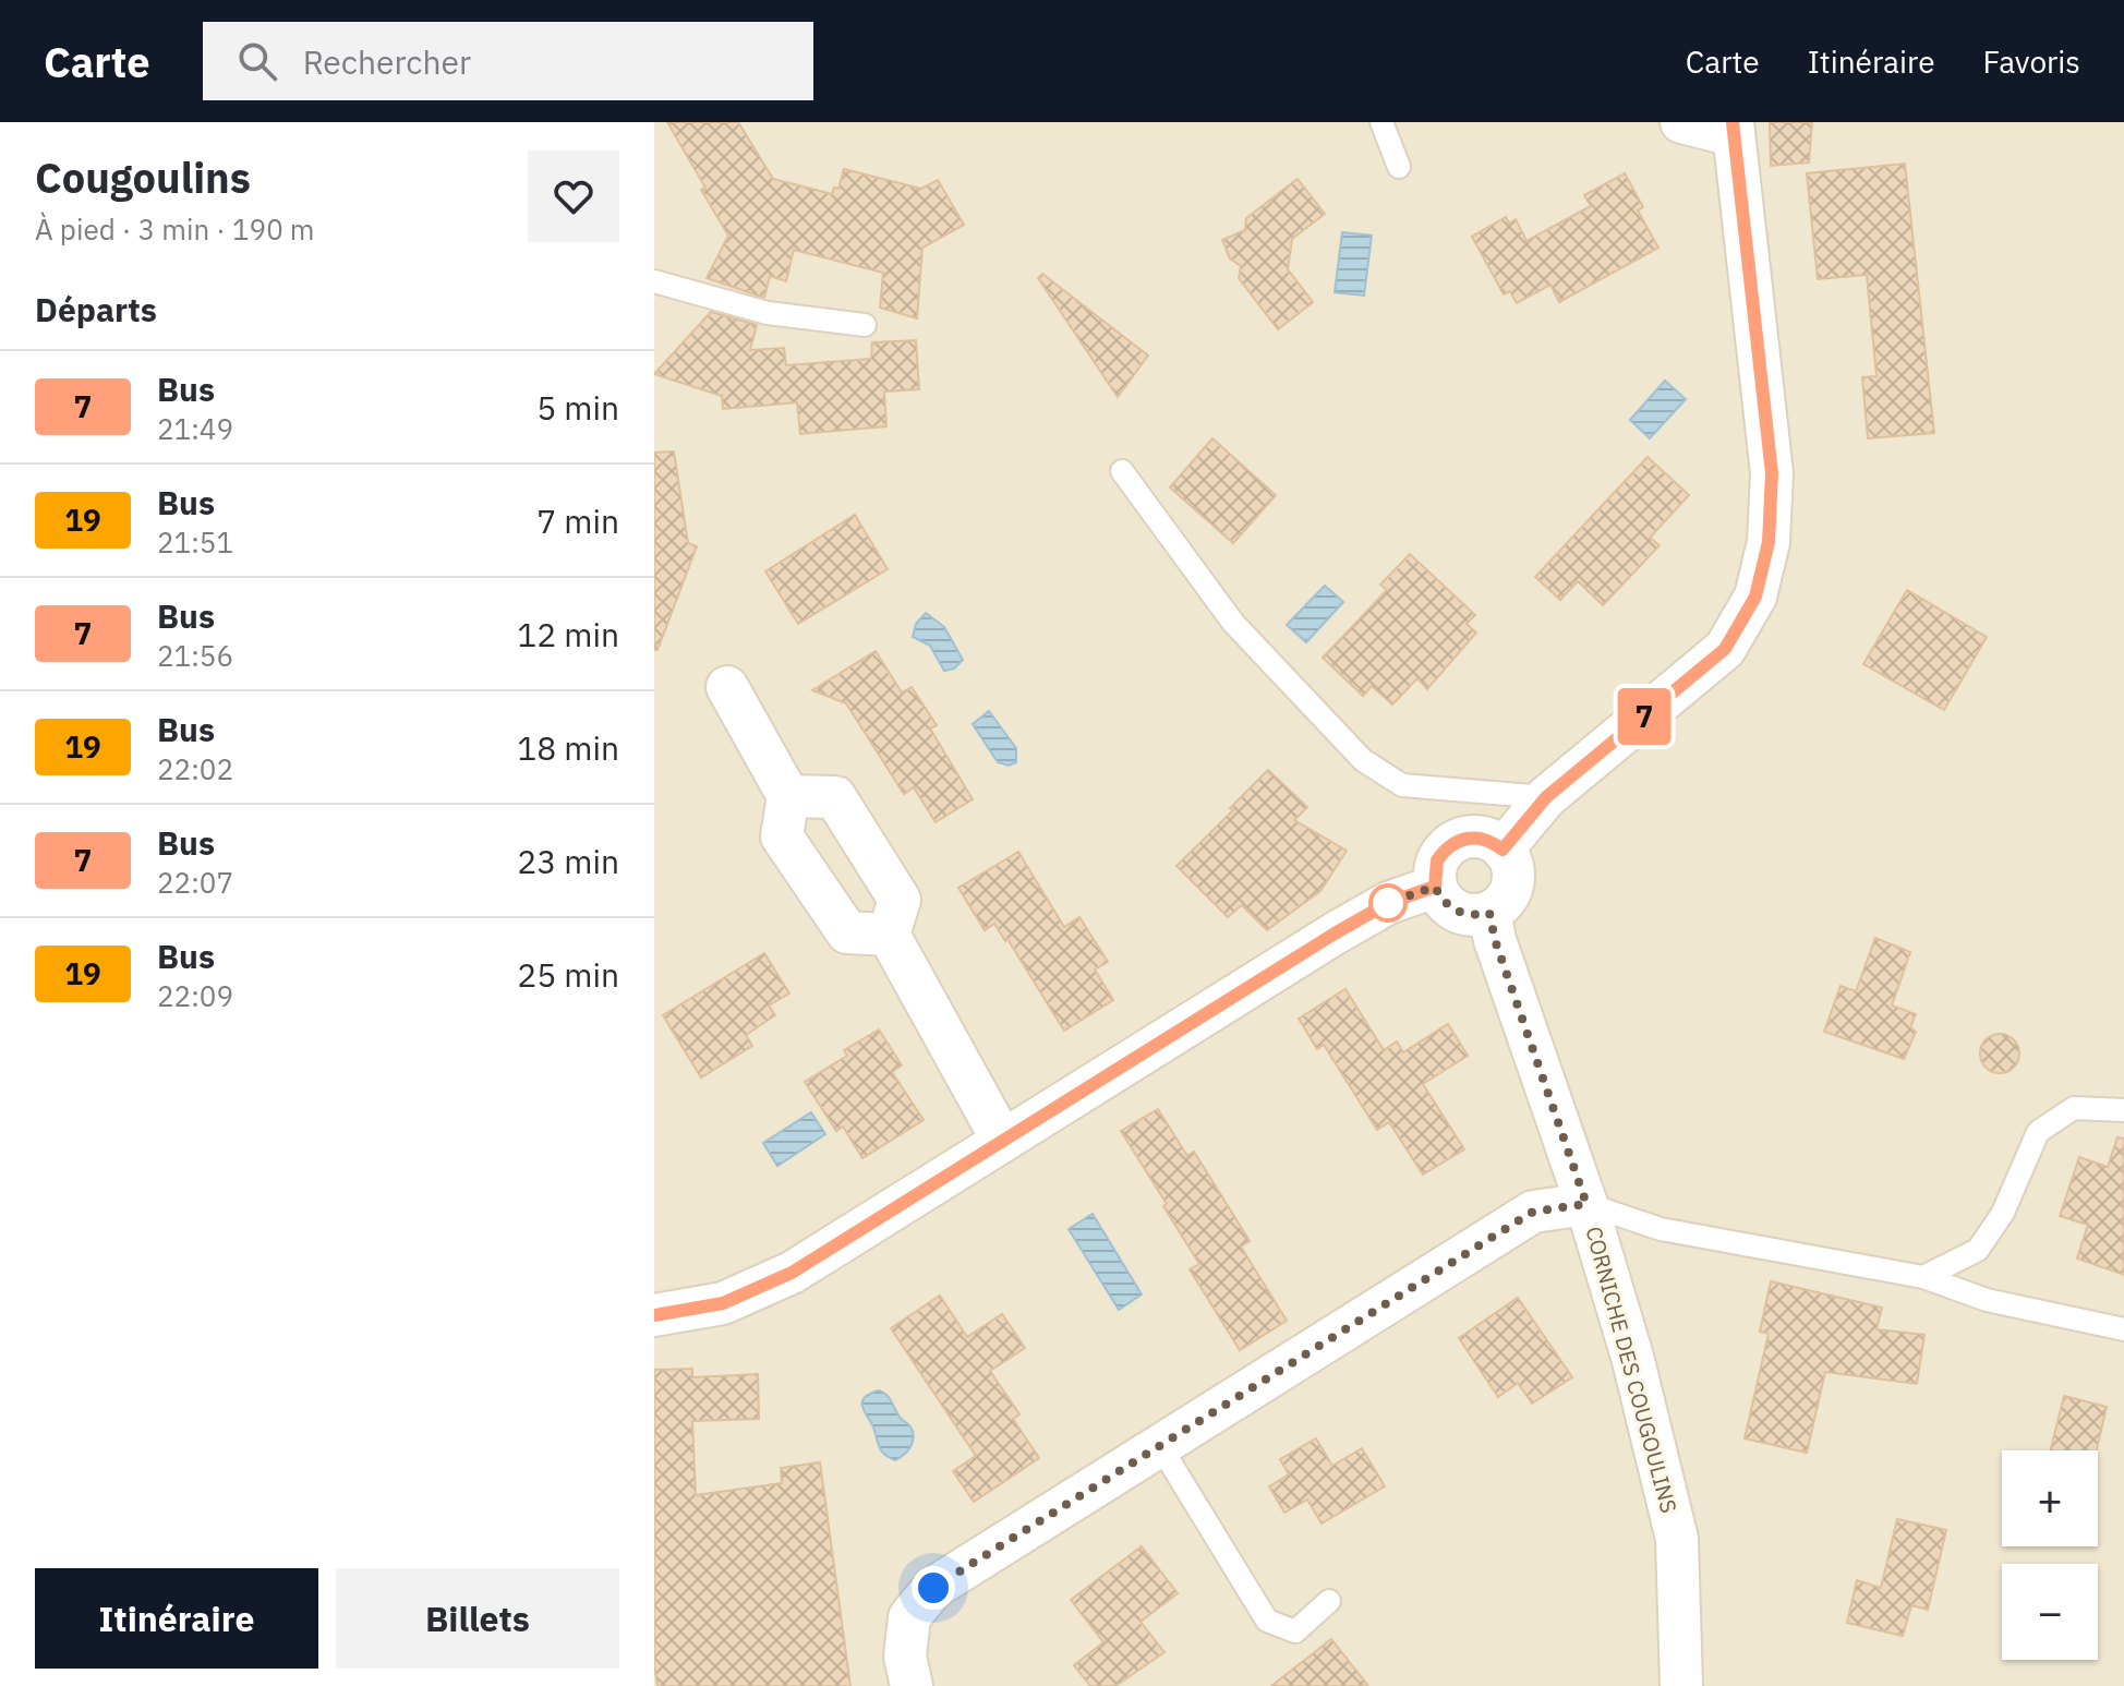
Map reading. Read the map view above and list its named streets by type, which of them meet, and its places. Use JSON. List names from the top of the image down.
{
  "streets": {
    "street": ["CORNICHE DES COUGOULINS"]
  },
  "lines": ["bus line 7"],
  "page": {
    "header": "Carte",
    "search": "Rechercher",
    "nav": ["Carte", "Itinéraire", "Favoris"],
    "heading": [
      ["Cougoulins", "À pied · 3 min · 190 m"],
      "Départs"
    ],
    "on_map": "7",
    "list": [
      {
        "mark": "7",
        "name": "Bus",
        "note": "21:49",
        "value": "5 min"
      },
      {
        "mark": "19",
        "name": "Bus",
        "note": "21:51",
        "value": "7 min"
      },
      {
        "mark": "7",
        "name": "Bus",
        "note": "21:56",
        "value": "12 min"
      },
      {
        "mark": "19",
        "name": "Bus",
        "note": "22:02",
        "value": "18 min"
      },
      {
        "mark": "7",
        "name": "Bus",
        "note": "22:07",
        "value": "23 min"
      },
      {
        "mark": "19",
        "name": "Bus",
        "note": "22:09",
        "value": "25 min"
      }
    ],
    "map_buttons": ["+", "−"],
    "buttons": ["Itinéraire", "Billets"]
  }
}
